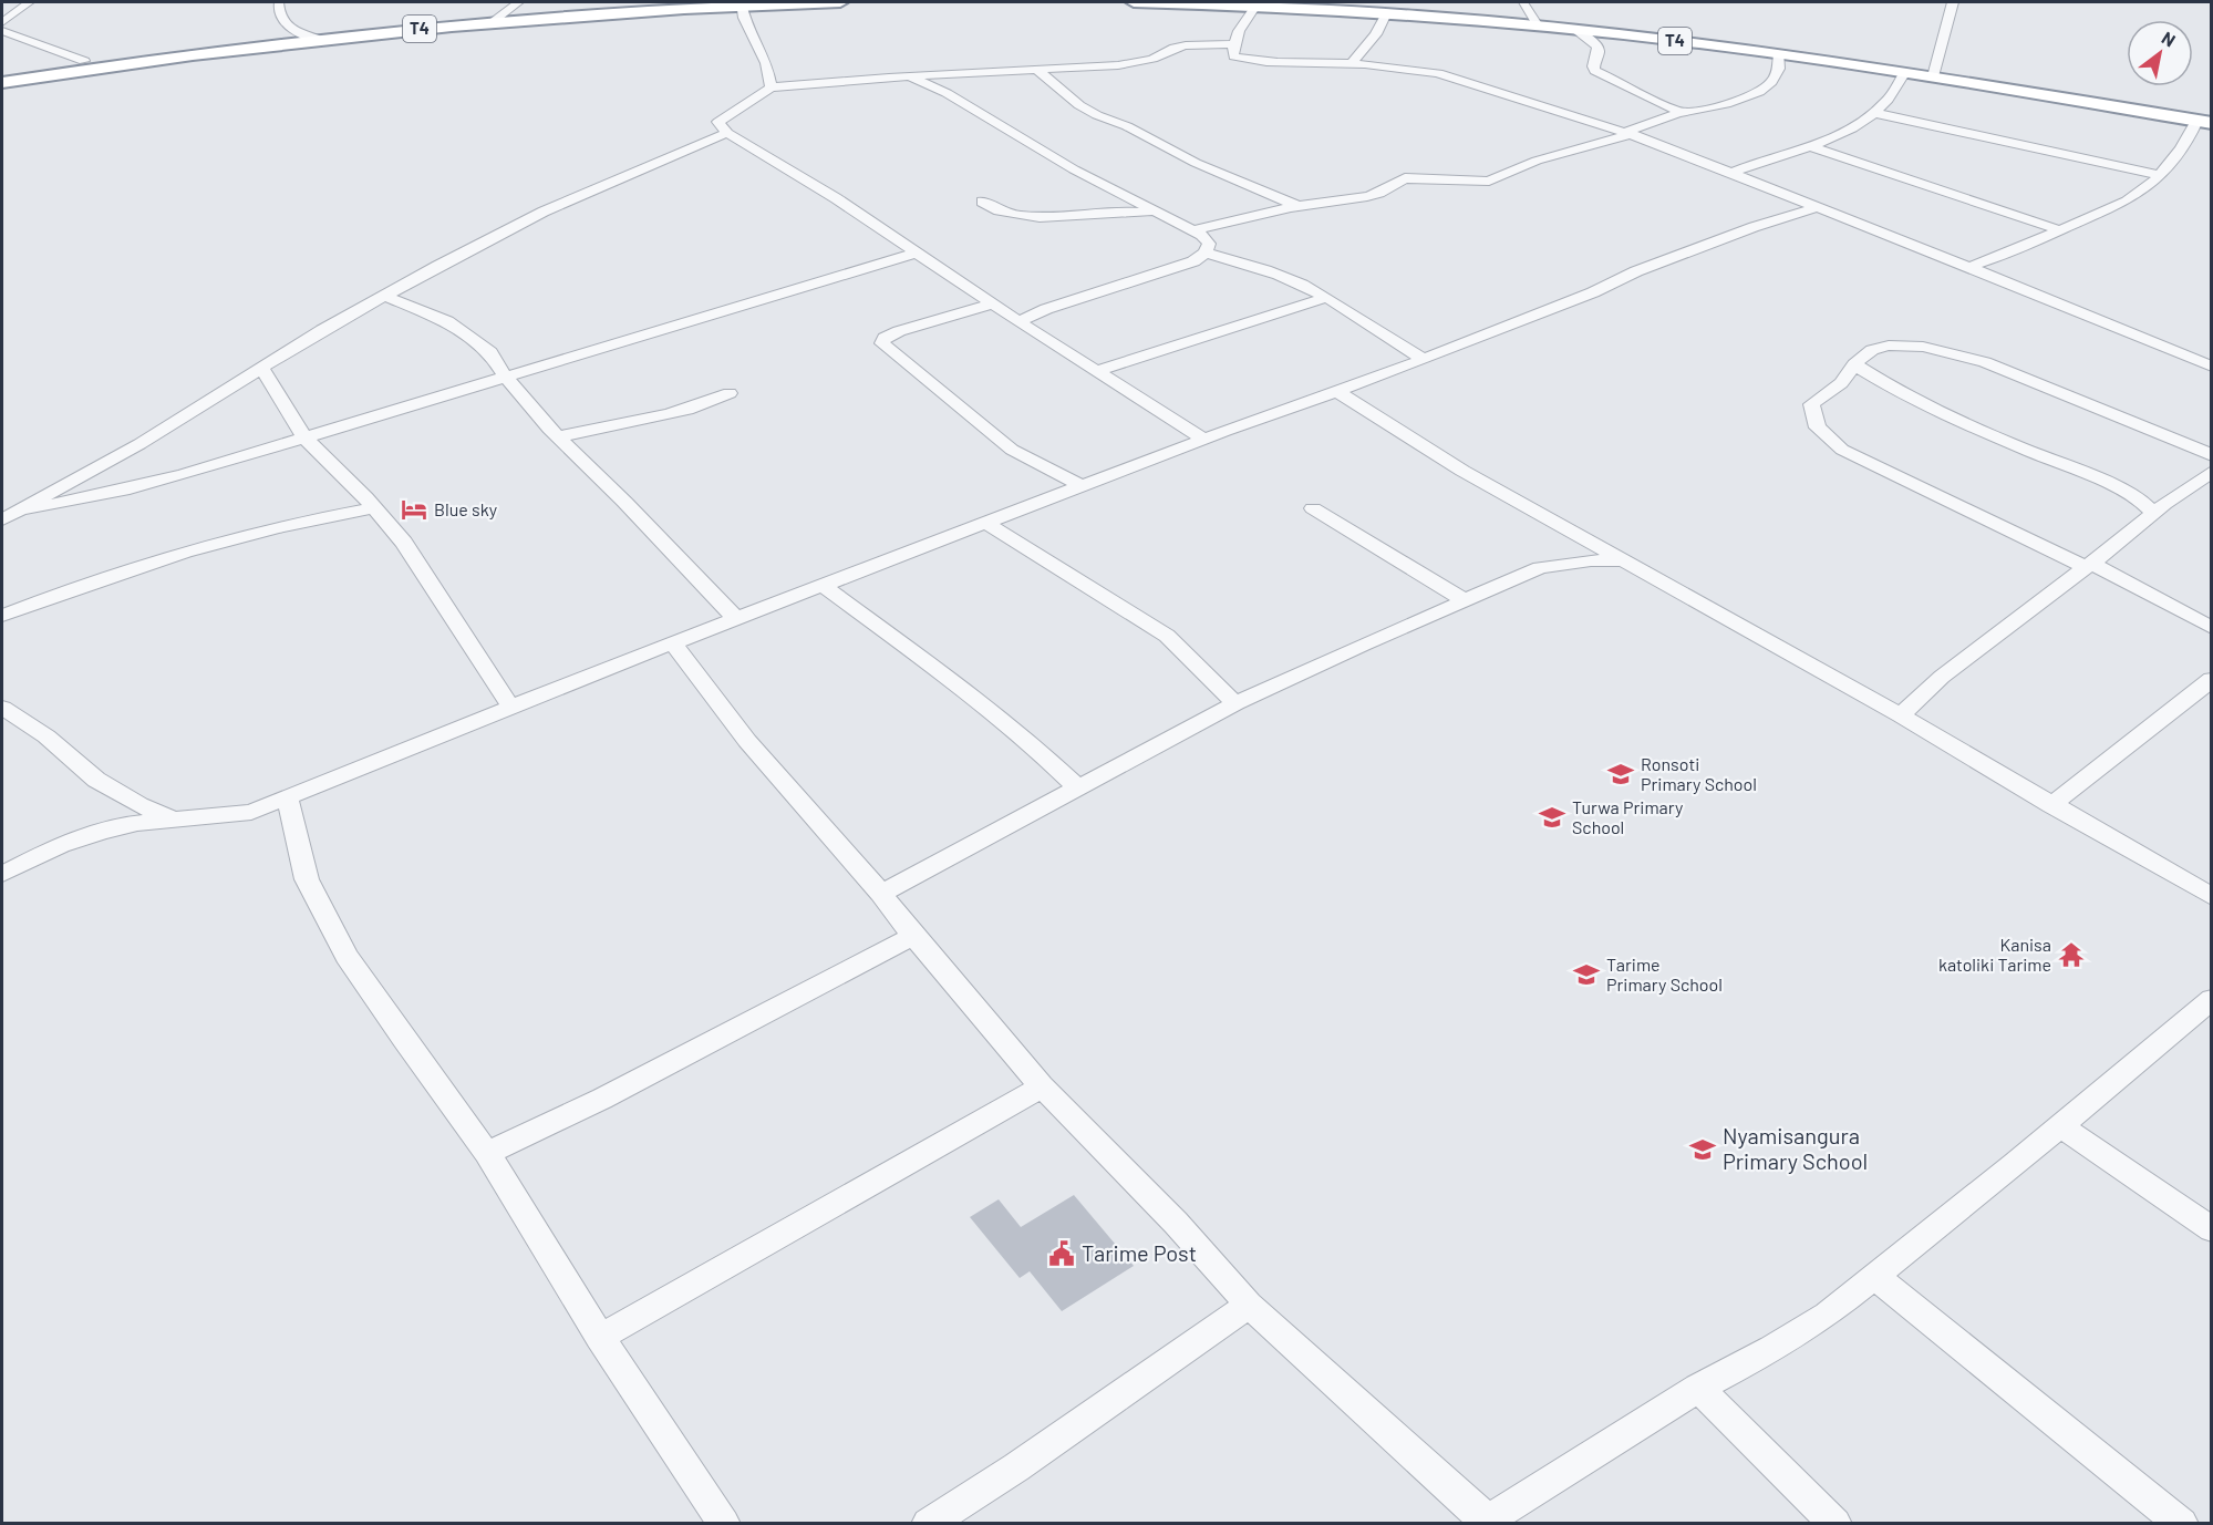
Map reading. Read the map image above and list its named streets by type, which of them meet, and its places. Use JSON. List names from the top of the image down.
{
  "streets": {
    "highway": ["T4"]
  },
  "places": {
    "hotel": ["Blue sky"],
    "school or university": [
      "Ronsoti Primary School",
      "Turwa Primary School",
      "Tarime Primary School",
      "Nyamisangura Primary School"
    ],
    "temple": ["Kanisa katoliki Tarime"],
    "public building": ["Tarime Post"]
  },
  "north": "top right"
}
